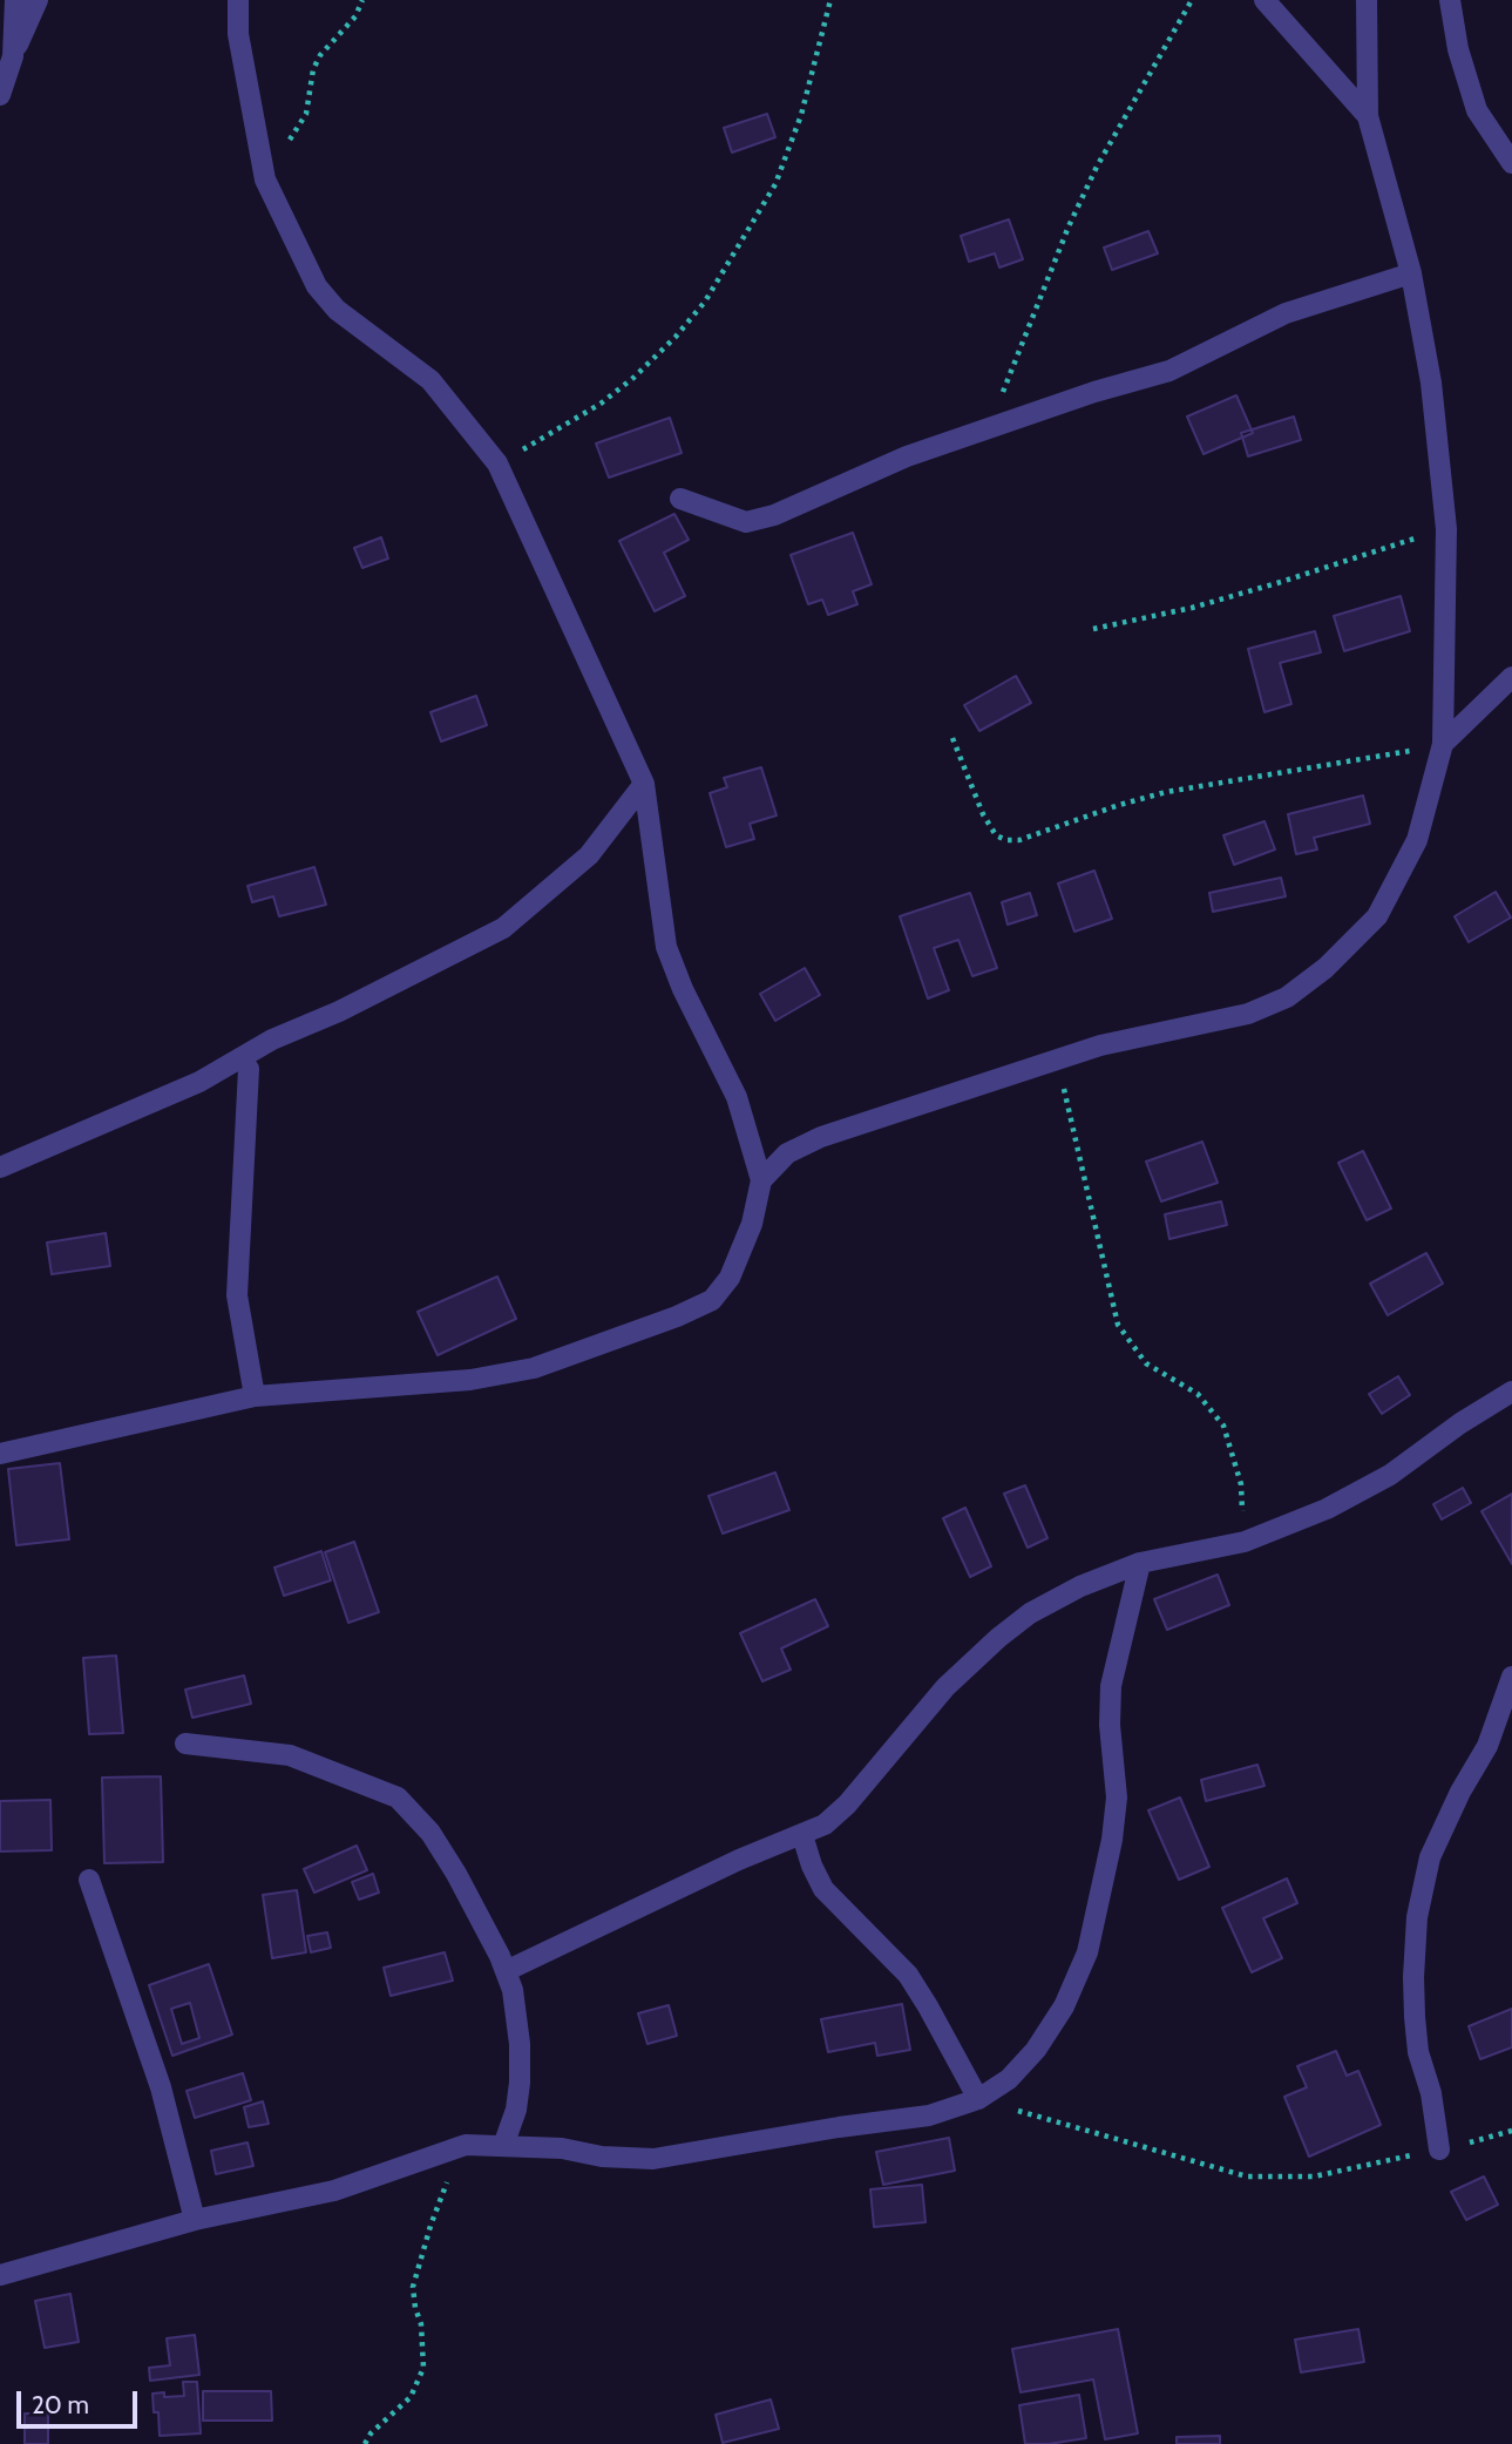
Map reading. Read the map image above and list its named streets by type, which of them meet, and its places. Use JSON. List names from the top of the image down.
{
  "scale_bar": "20 m"
}
